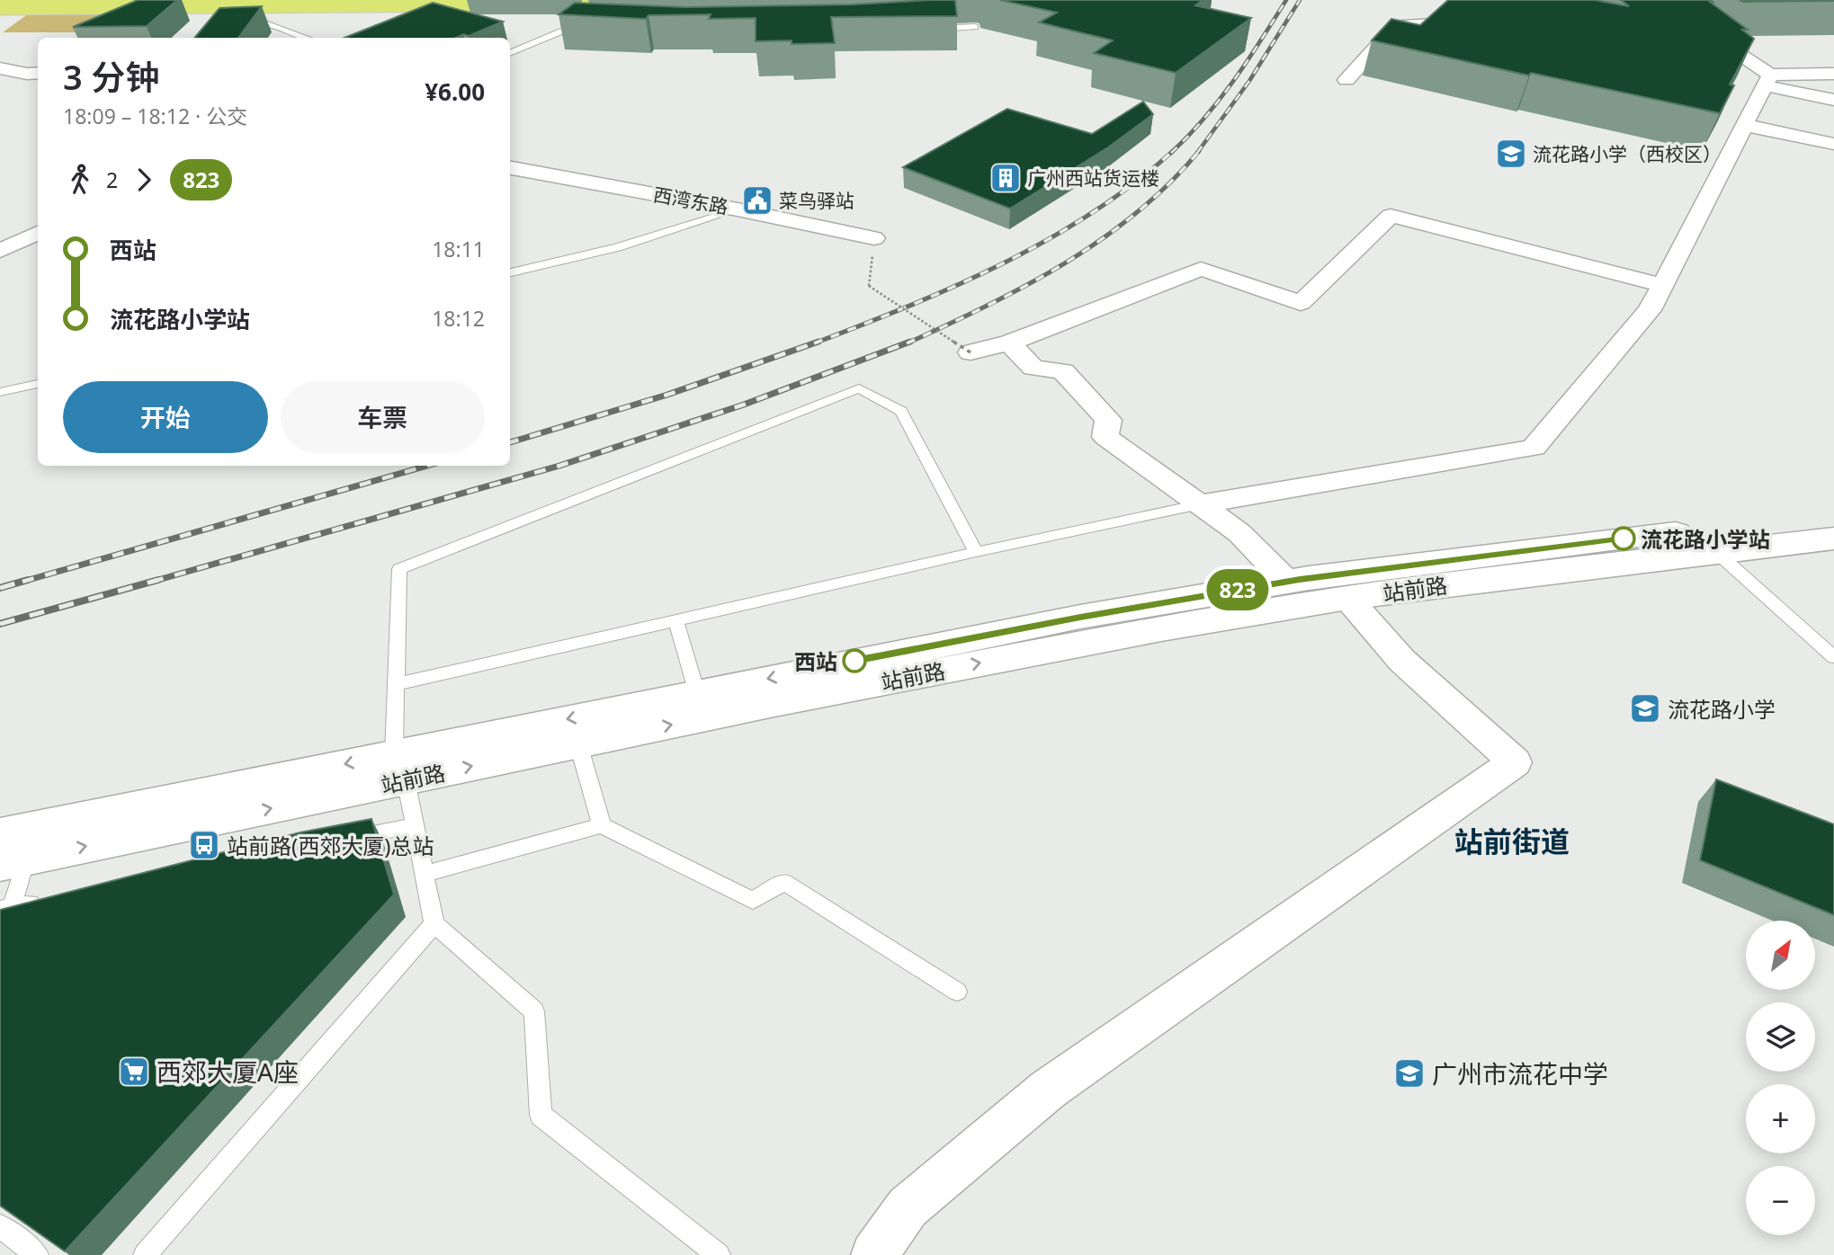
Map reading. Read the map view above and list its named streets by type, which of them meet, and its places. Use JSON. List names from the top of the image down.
{
  "streets": {
    "street": ["西湾东路", "站前路"]
  },
  "districts": ["站前街道"],
  "places": {
    "school or university": ["流花路小学（西校区）", "流花路小学", "广州市流花中学"],
    "building": ["广州西站货运楼"],
    "public building": ["菜鸟驿站"],
    "other": ["流花路小学站", "西站"],
    "bus stop": ["站前路(西郊大厦)总站"],
    "supermarket": ["西郊大厦A座"]
  },
  "lines": ["bus line 823"],
  "north": "top right",
  "page": {
    "on_map": "823",
    "heading": ["3 分钟", "18:09 – 18:12 · 公交", "¥6.00"],
    "legs": ["2", "823"],
    "list": [
      {
        "name": "西站",
        "value": "18:11"
      },
      {
        "name": "流花路小学站",
        "value": "18:12"
      }
    ],
    "buttons": ["开始", "车票"],
    "map_buttons": ["+", "−"]
  }
}
